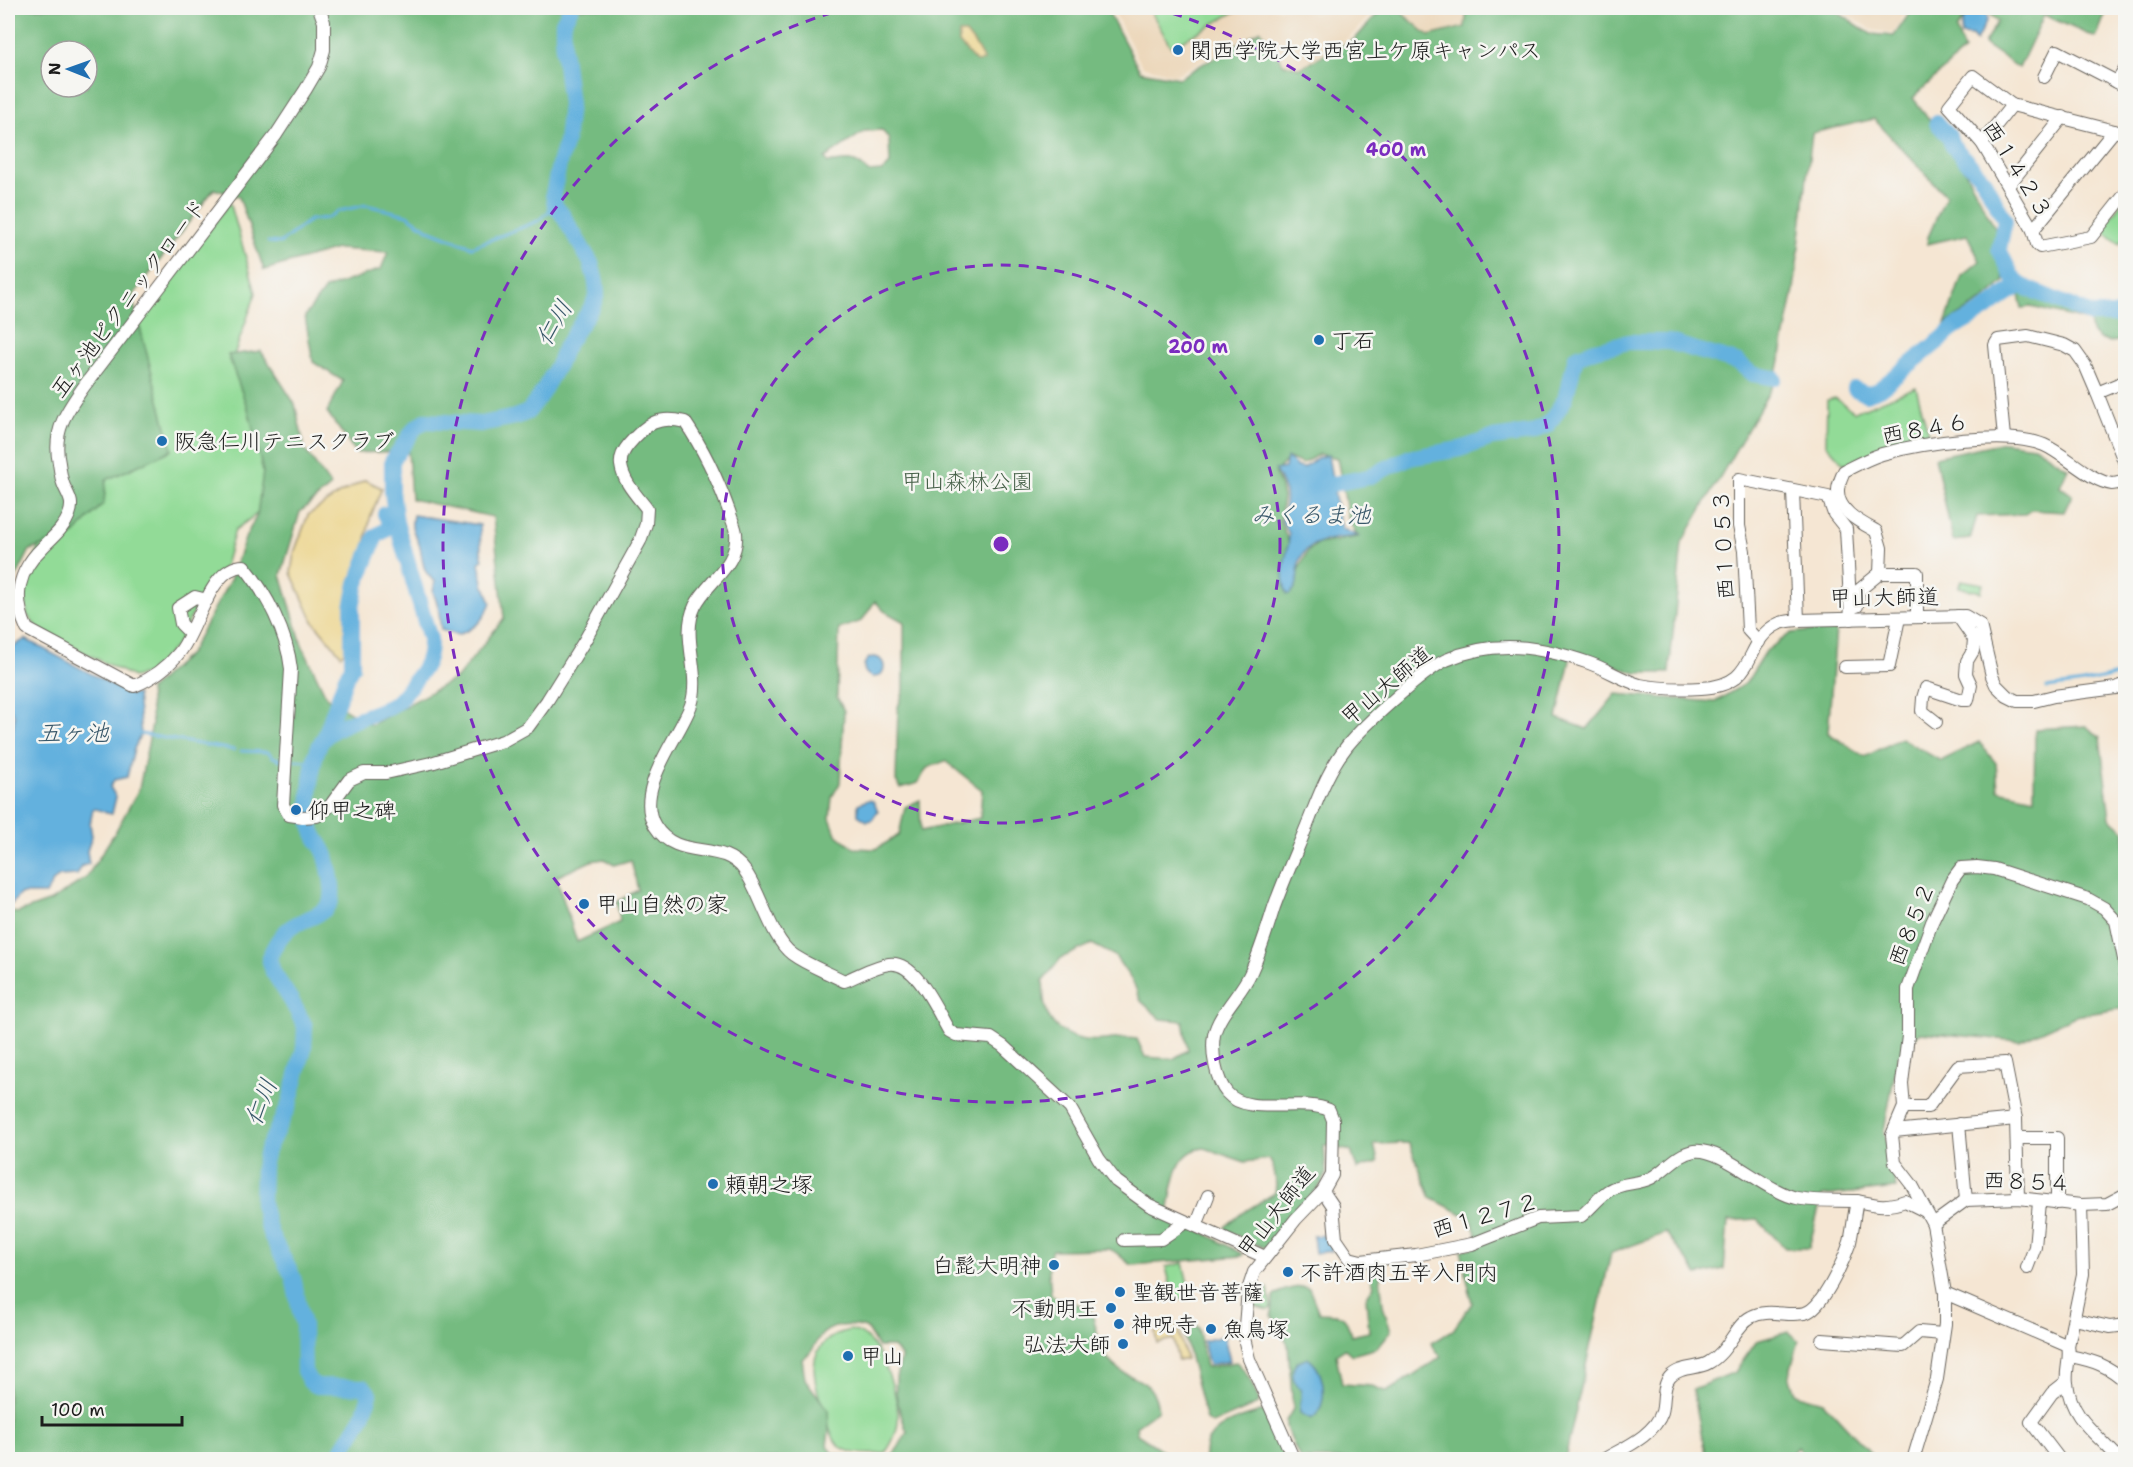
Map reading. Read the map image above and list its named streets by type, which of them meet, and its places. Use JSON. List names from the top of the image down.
{
  "streets": {
    "street": [
      "西１４２３",
      "五ヶ池ピクニックロード",
      "西８４６",
      "西１０５３",
      "甲山大師道",
      "西８５２",
      "西８５４",
      "西１２７２"
    ]
  },
  "crossings": [
    ["西１０５３", "甲山大師道"],
    ["甲山大師道", "西１２７２"],
    ["西８５２", "西８５４"],
    ["西８５２", "西１２７２"]
  ],
  "water": ["仁川", "みくるま池", "五ヶ池"],
  "parks": ["甲山森林公園"],
  "places": [
    "関西学院大学西宮上ケ原キャンパス",
    "丁石",
    "阪急仁川テニスクラブ",
    "仰甲之碑",
    "甲山自然の家",
    "頼朝之塚",
    "白髭大明神",
    "不許酒肉五辛入門内",
    "聖観世音菩薩",
    "不動明王",
    "神呪寺",
    "魚鳥塚",
    "弘法大師",
    "甲山"
  ],
  "scale_bar": "100 m",
  "north": "left",
  "rings": ["400 m", "200 m"]
}
